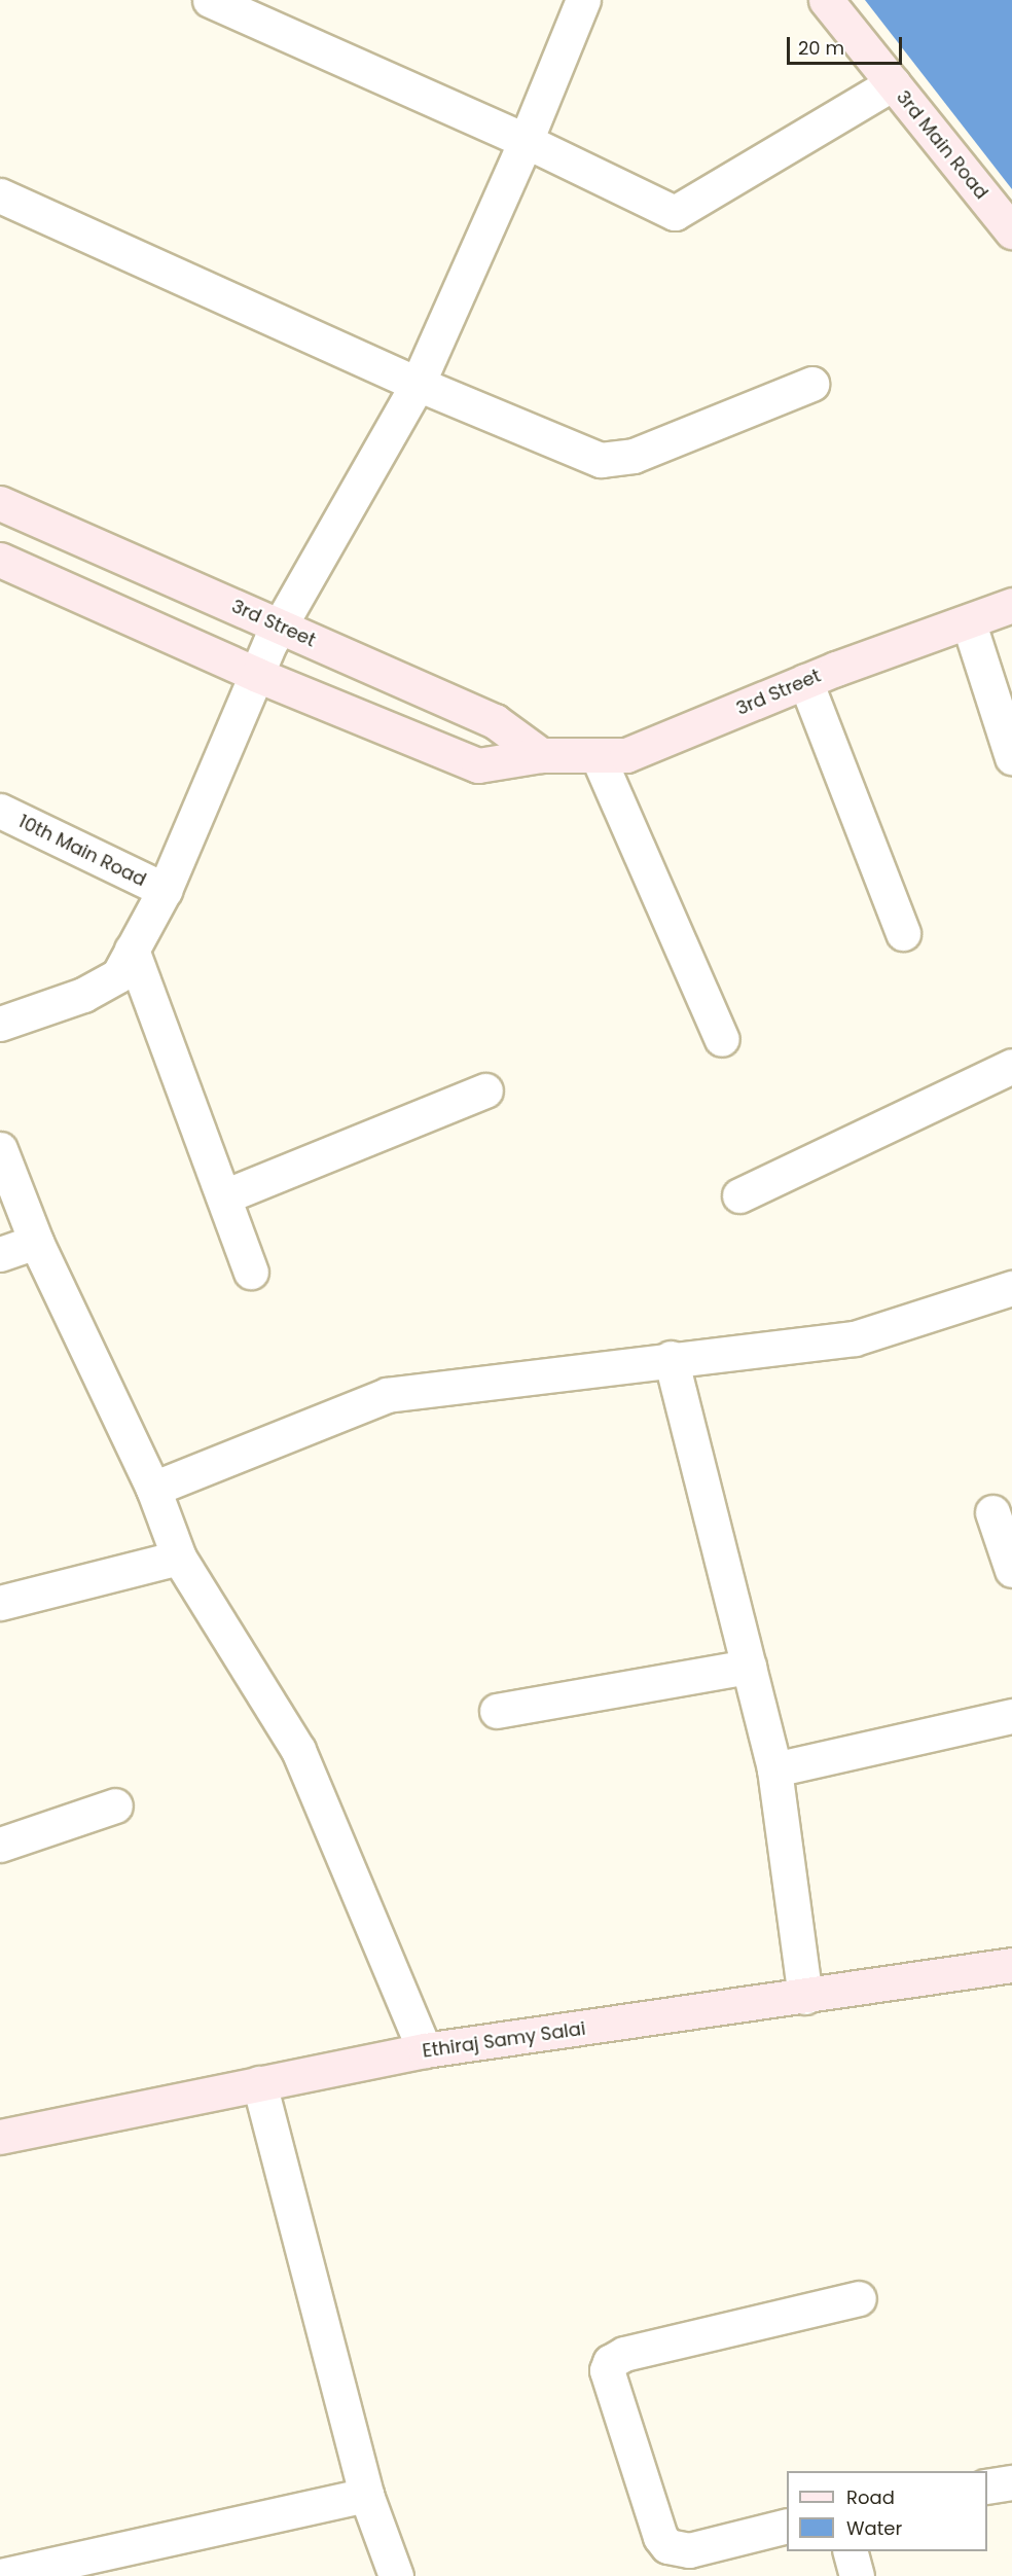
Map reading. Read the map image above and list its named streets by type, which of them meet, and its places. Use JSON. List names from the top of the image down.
{
  "streets": {
    "street": [
      "3rd Main Road",
      "3rd Street",
      "10th Main Road",
      "Ethiraj Samy Salai"
    ]
  },
  "legend": ["Road", "Water"],
  "scale_bar": "20 m"
}
